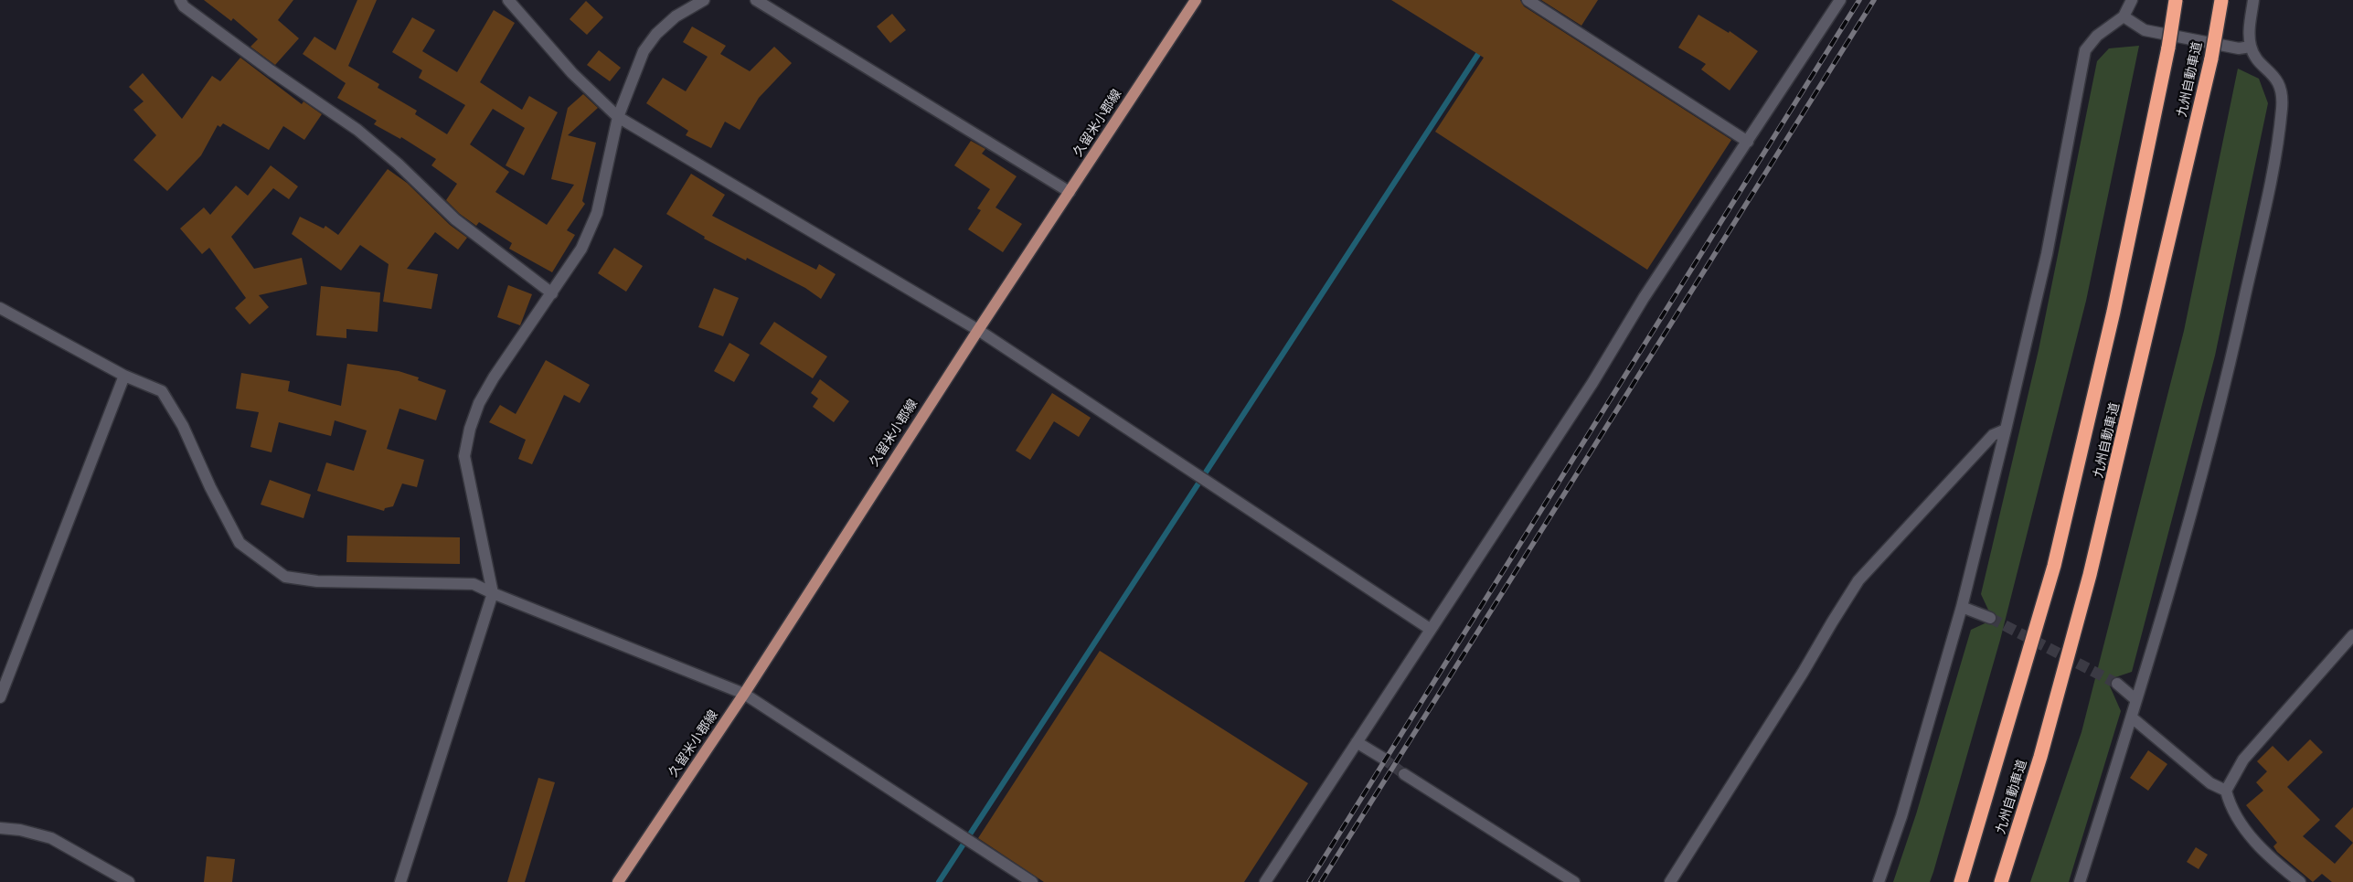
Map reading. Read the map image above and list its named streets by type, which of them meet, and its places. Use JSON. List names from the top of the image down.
{
  "streets": {
    "highway": ["九州自動車道"],
    "main road": ["久留米小郡線"]
  }
}
